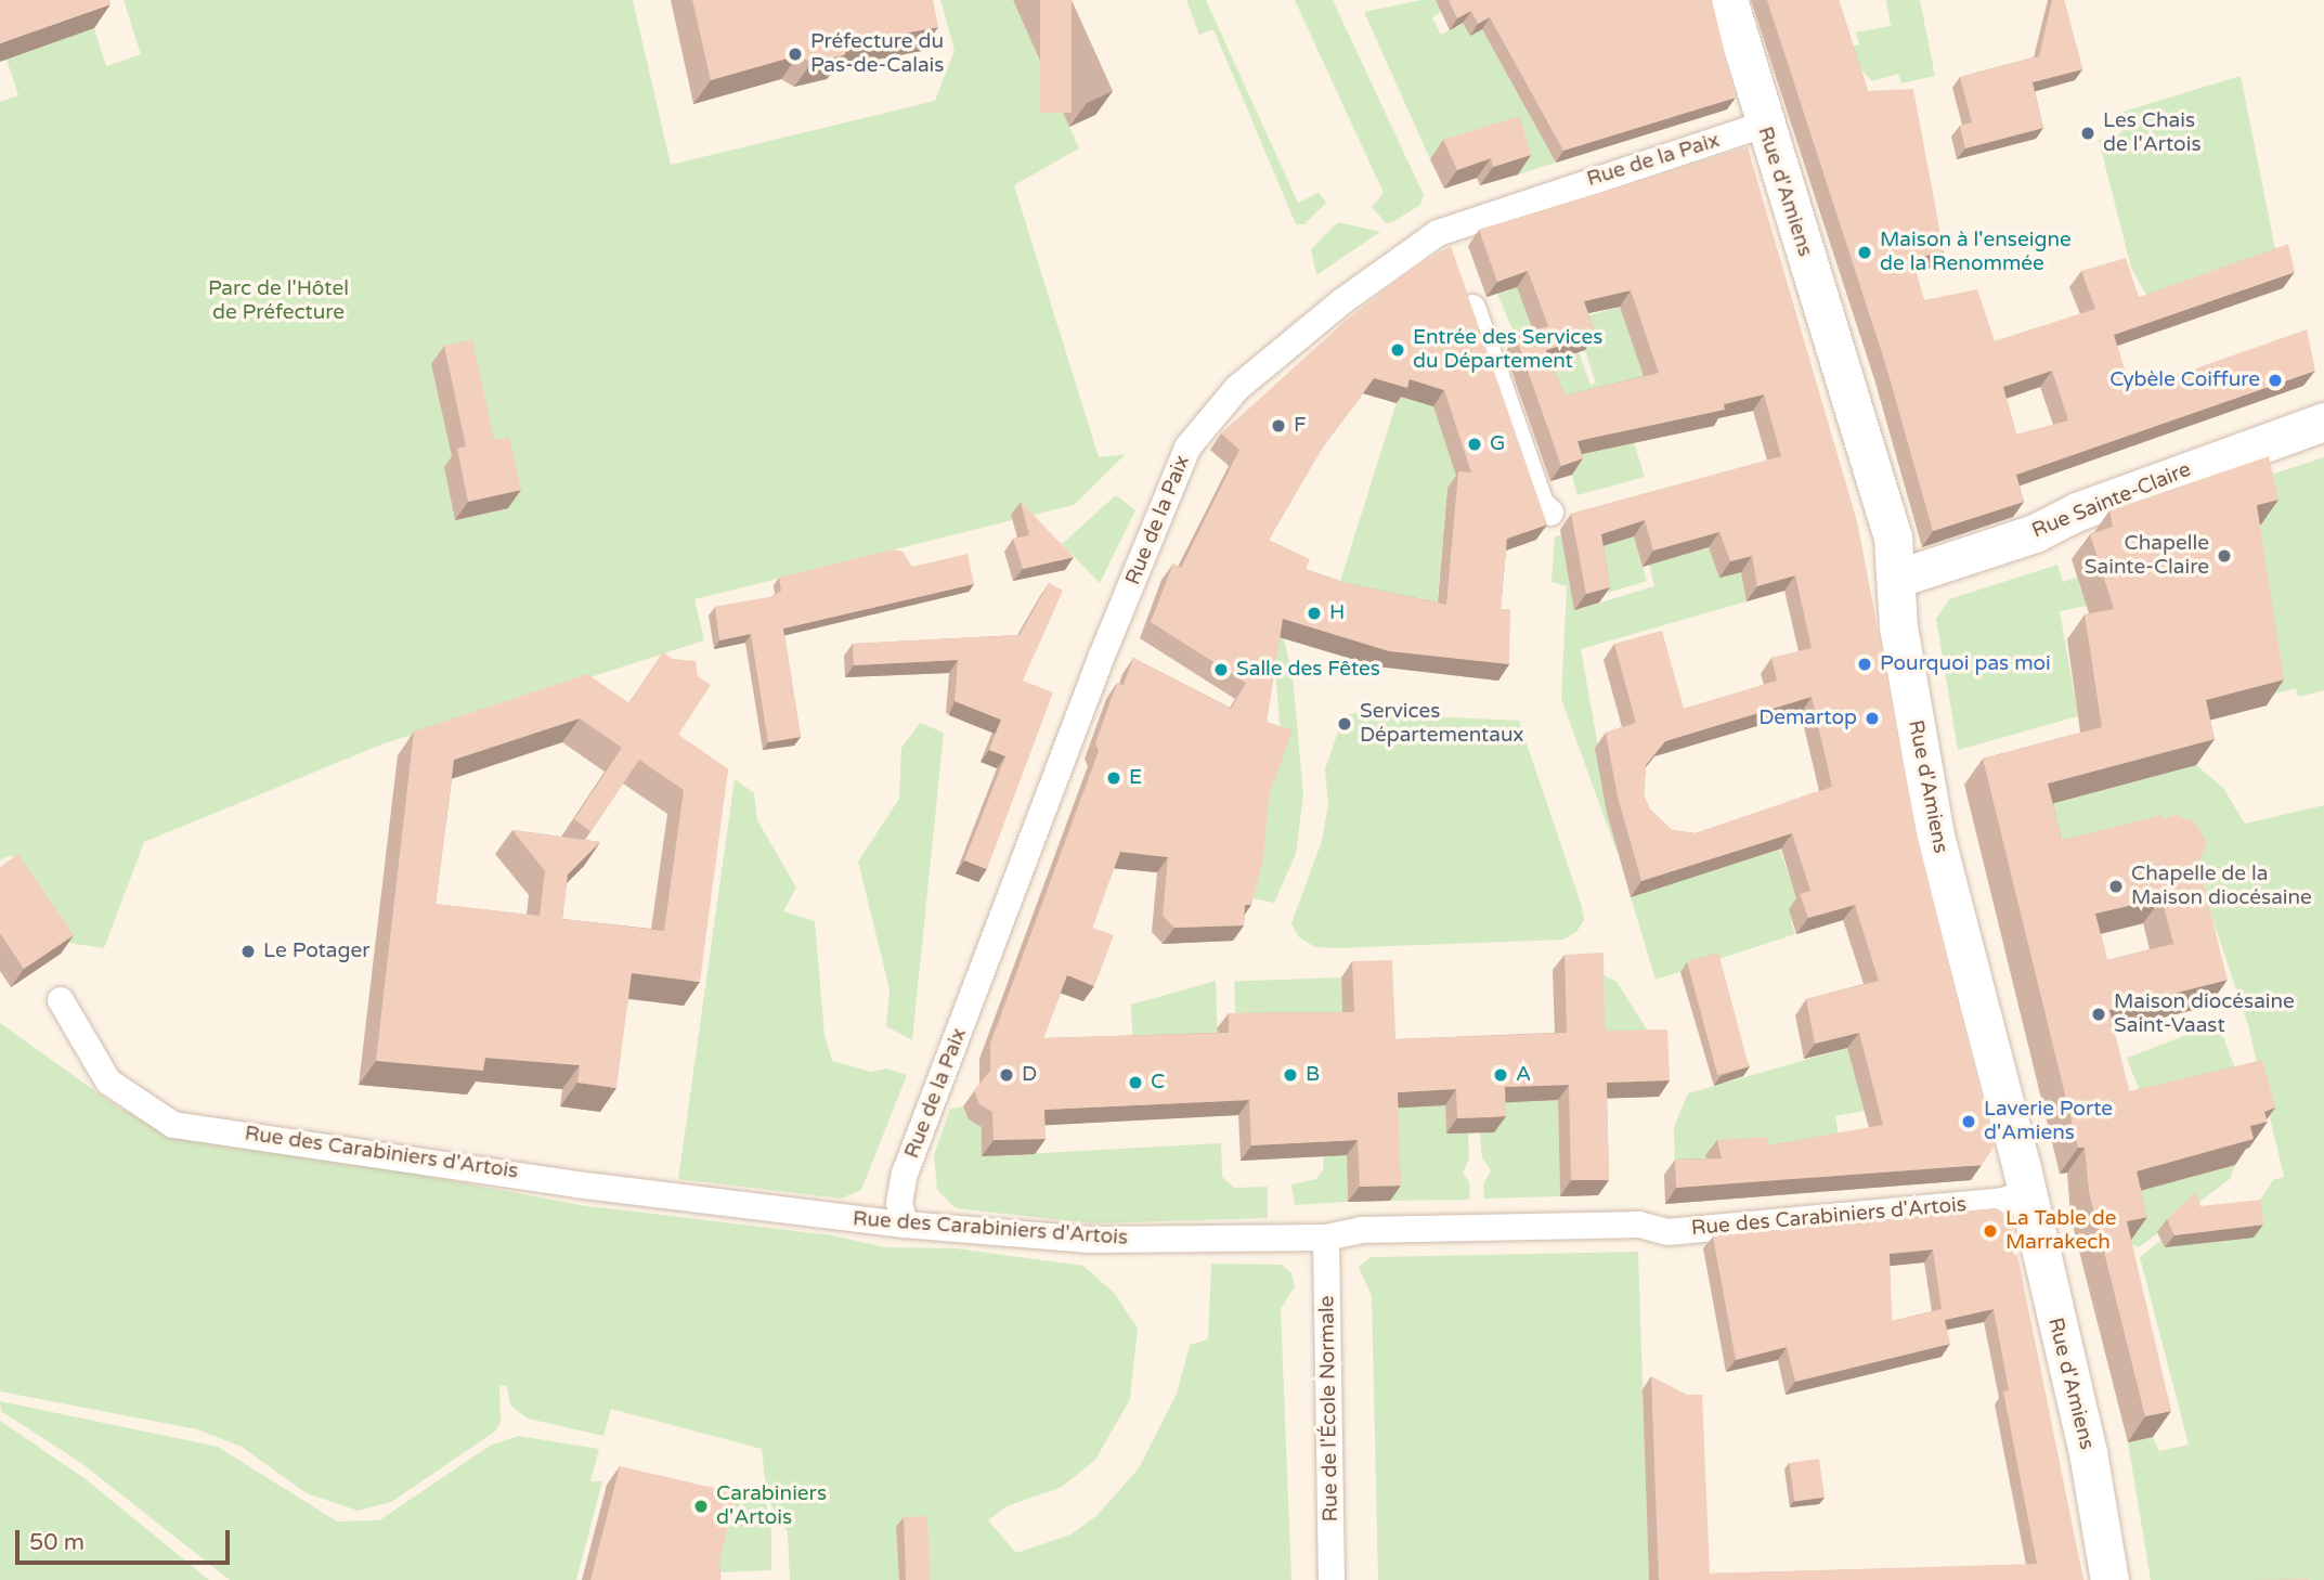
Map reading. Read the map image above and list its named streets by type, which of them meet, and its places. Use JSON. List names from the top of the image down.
{
  "streets": {
    "street": [
      "Rue de la Paix",
      "Rue d'Amiens",
      "Rue Sainte-Claire",
      "Rue des Carabiniers d'Artois",
      "Rue de l'École Normale"
    ]
  },
  "crossings": [
    ["Rue de la Paix", "Rue d'Amiens"],
    ["Rue de la Paix", "Rue des Carabiniers d'Artois"],
    ["Rue d'Amiens", "Rue Sainte-Claire"],
    ["Rue d'Amiens", "Rue des Carabiniers d'Artois"],
    ["Rue des Carabiniers d'Artois", "Rue de l'École Normale"]
  ],
  "parks": ["Parc de l'Hôtel de Préfecture"],
  "places": [
    "Préfecture du Pas-de-Calais",
    "Les Chais de l'Artois",
    "Maison à l'enseigne de la Renommée",
    "Entrée des Services du Département",
    "Cybèle Coiffure",
    "F",
    "G",
    "Chapelle Sainte-Claire",
    "H",
    "Pourquoi pas moi",
    "Salle des Fêtes",
    "Demartop",
    "Services Départementaux",
    "E",
    "Chapelle de la Maison diocésaine",
    "Le Potager",
    "Maison diocésaine Saint-Vaast",
    "D",
    "B",
    "A",
    "C",
    "Laverie Porte d'Amiens",
    "La Table de Marrakech",
    "Carabiniers d'Artois"
  ],
  "scale_bar": "50 m"
}
